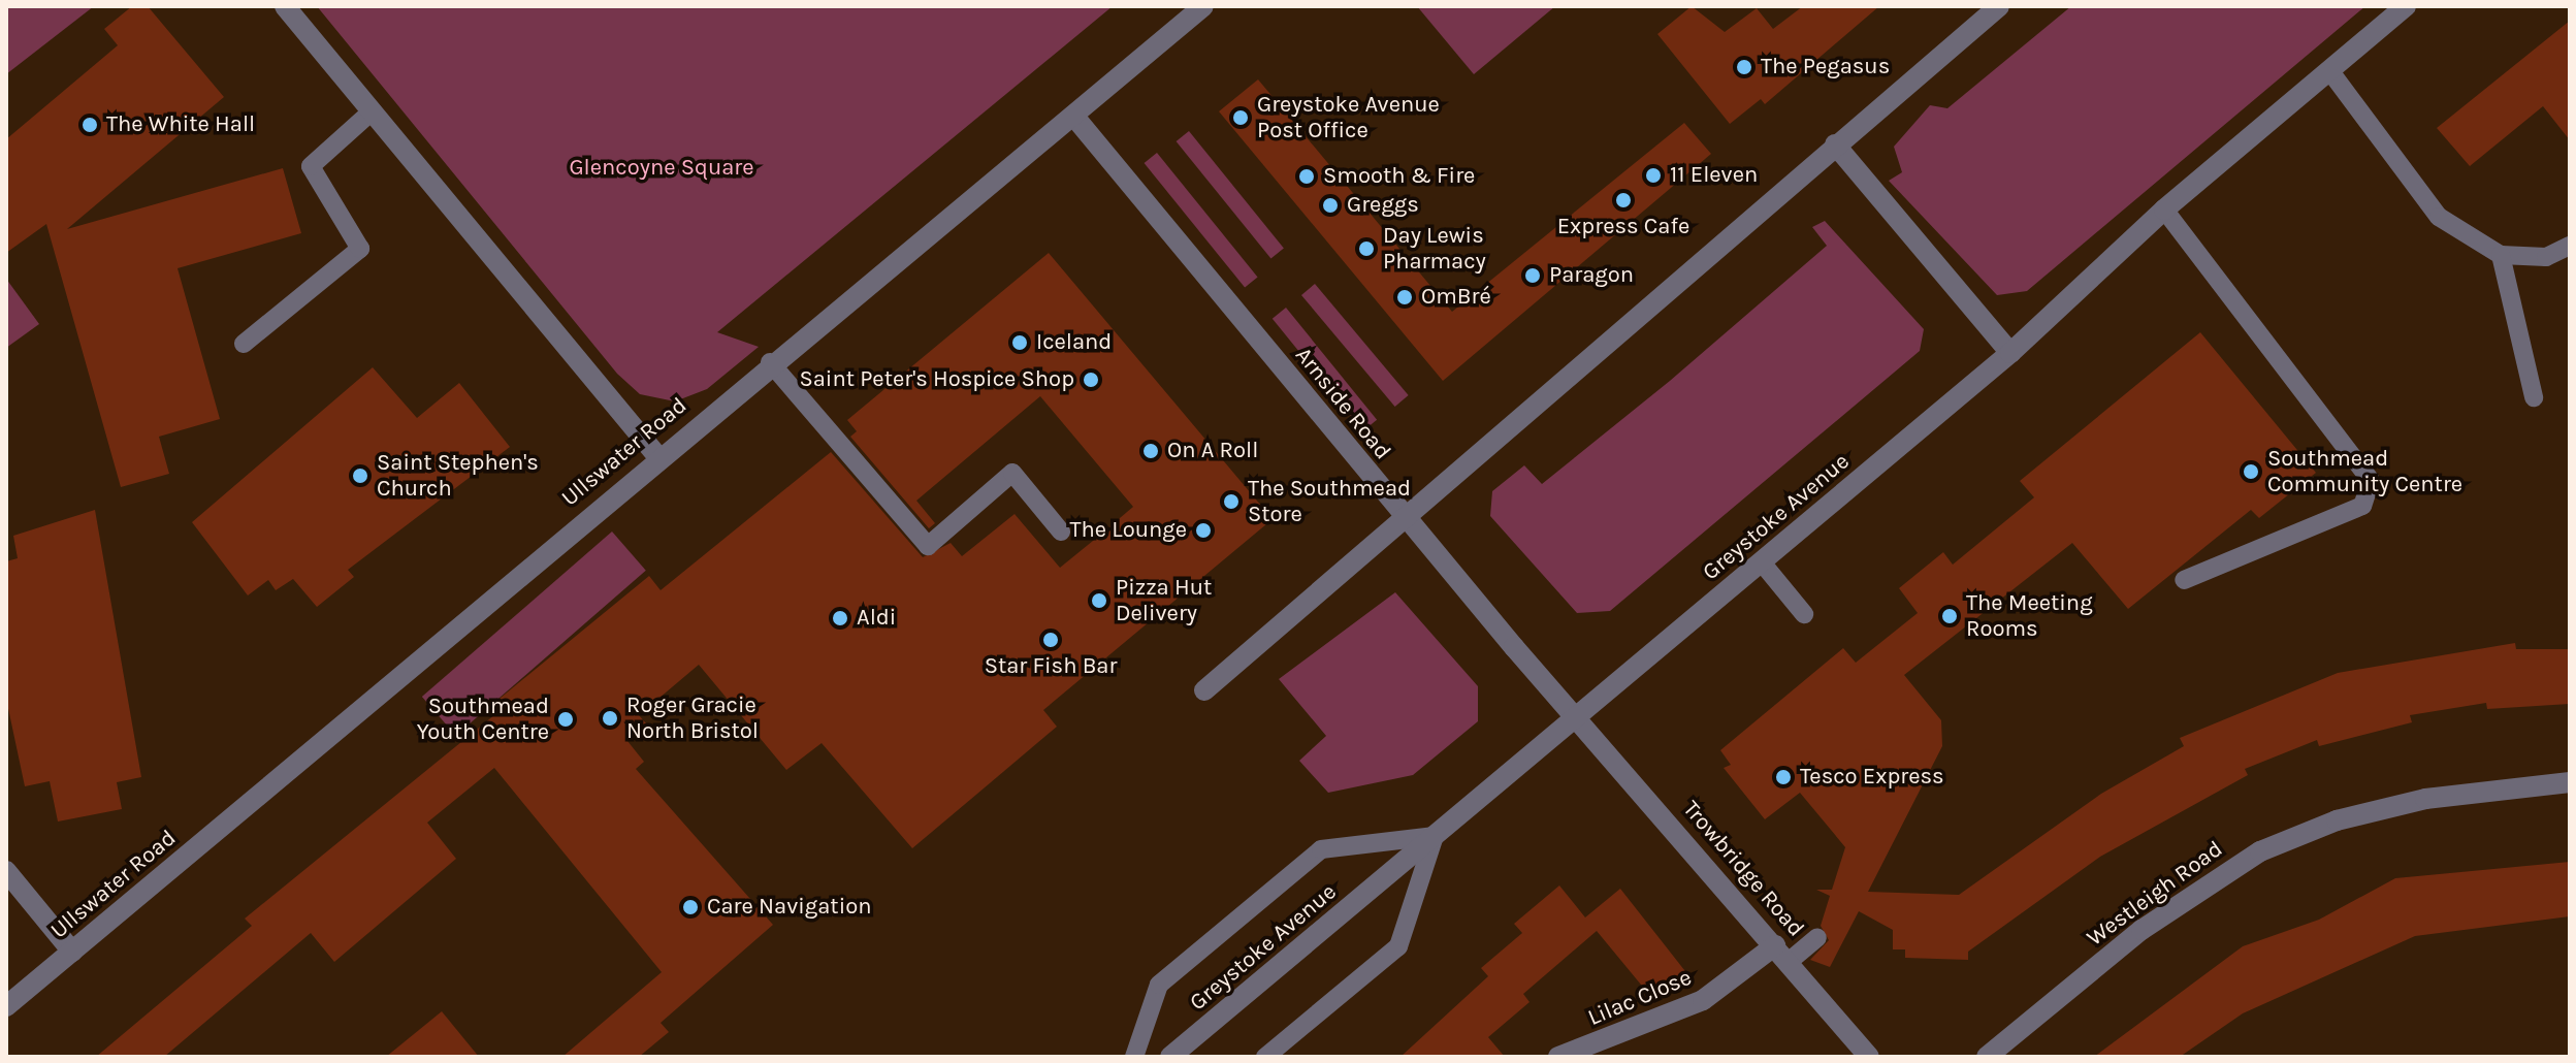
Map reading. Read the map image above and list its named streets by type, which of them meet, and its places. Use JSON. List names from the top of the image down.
{
  "streets": {
    "street": [
      "Arnside Road",
      "Ullswater Road",
      "Greystoke Avenue",
      "Trowbridge Road",
      "Westleigh Road",
      "Lilac Close"
    ]
  },
  "crossings": [
    ["Arnside Road", "Ullswater Road"],
    ["Arnside Road", "Greystoke Avenue"],
    ["Arnside Road", "Trowbridge Road"],
    ["Greystoke Avenue", "Trowbridge Road"],
    ["Trowbridge Road", "Lilac Close"]
  ],
  "parks": ["Glencoyne Square"],
  "places": [
    "The Pegasus",
    "Greystoke Avenue Post Office",
    "The White Hall",
    "11 Eleven",
    "Smooth & Fire",
    "Express Cafe",
    "Greggs",
    "Day Lewis Pharmacy",
    "Paragon",
    "OmBré",
    "Iceland",
    "Saint Peter's Hospice Shop",
    "On A Roll",
    "Southmead Community Centre",
    "Saint Stephen's Church",
    "The Southmead Store",
    "The Lounge",
    "Pizza Hut Delivery",
    "The Meeting Rooms",
    "Aldi",
    "Star Fish Bar",
    "Roger Gracie North Bristol",
    "Southmead Youth Centre",
    "Tesco Express",
    "Care Navigation"
  ]
}
